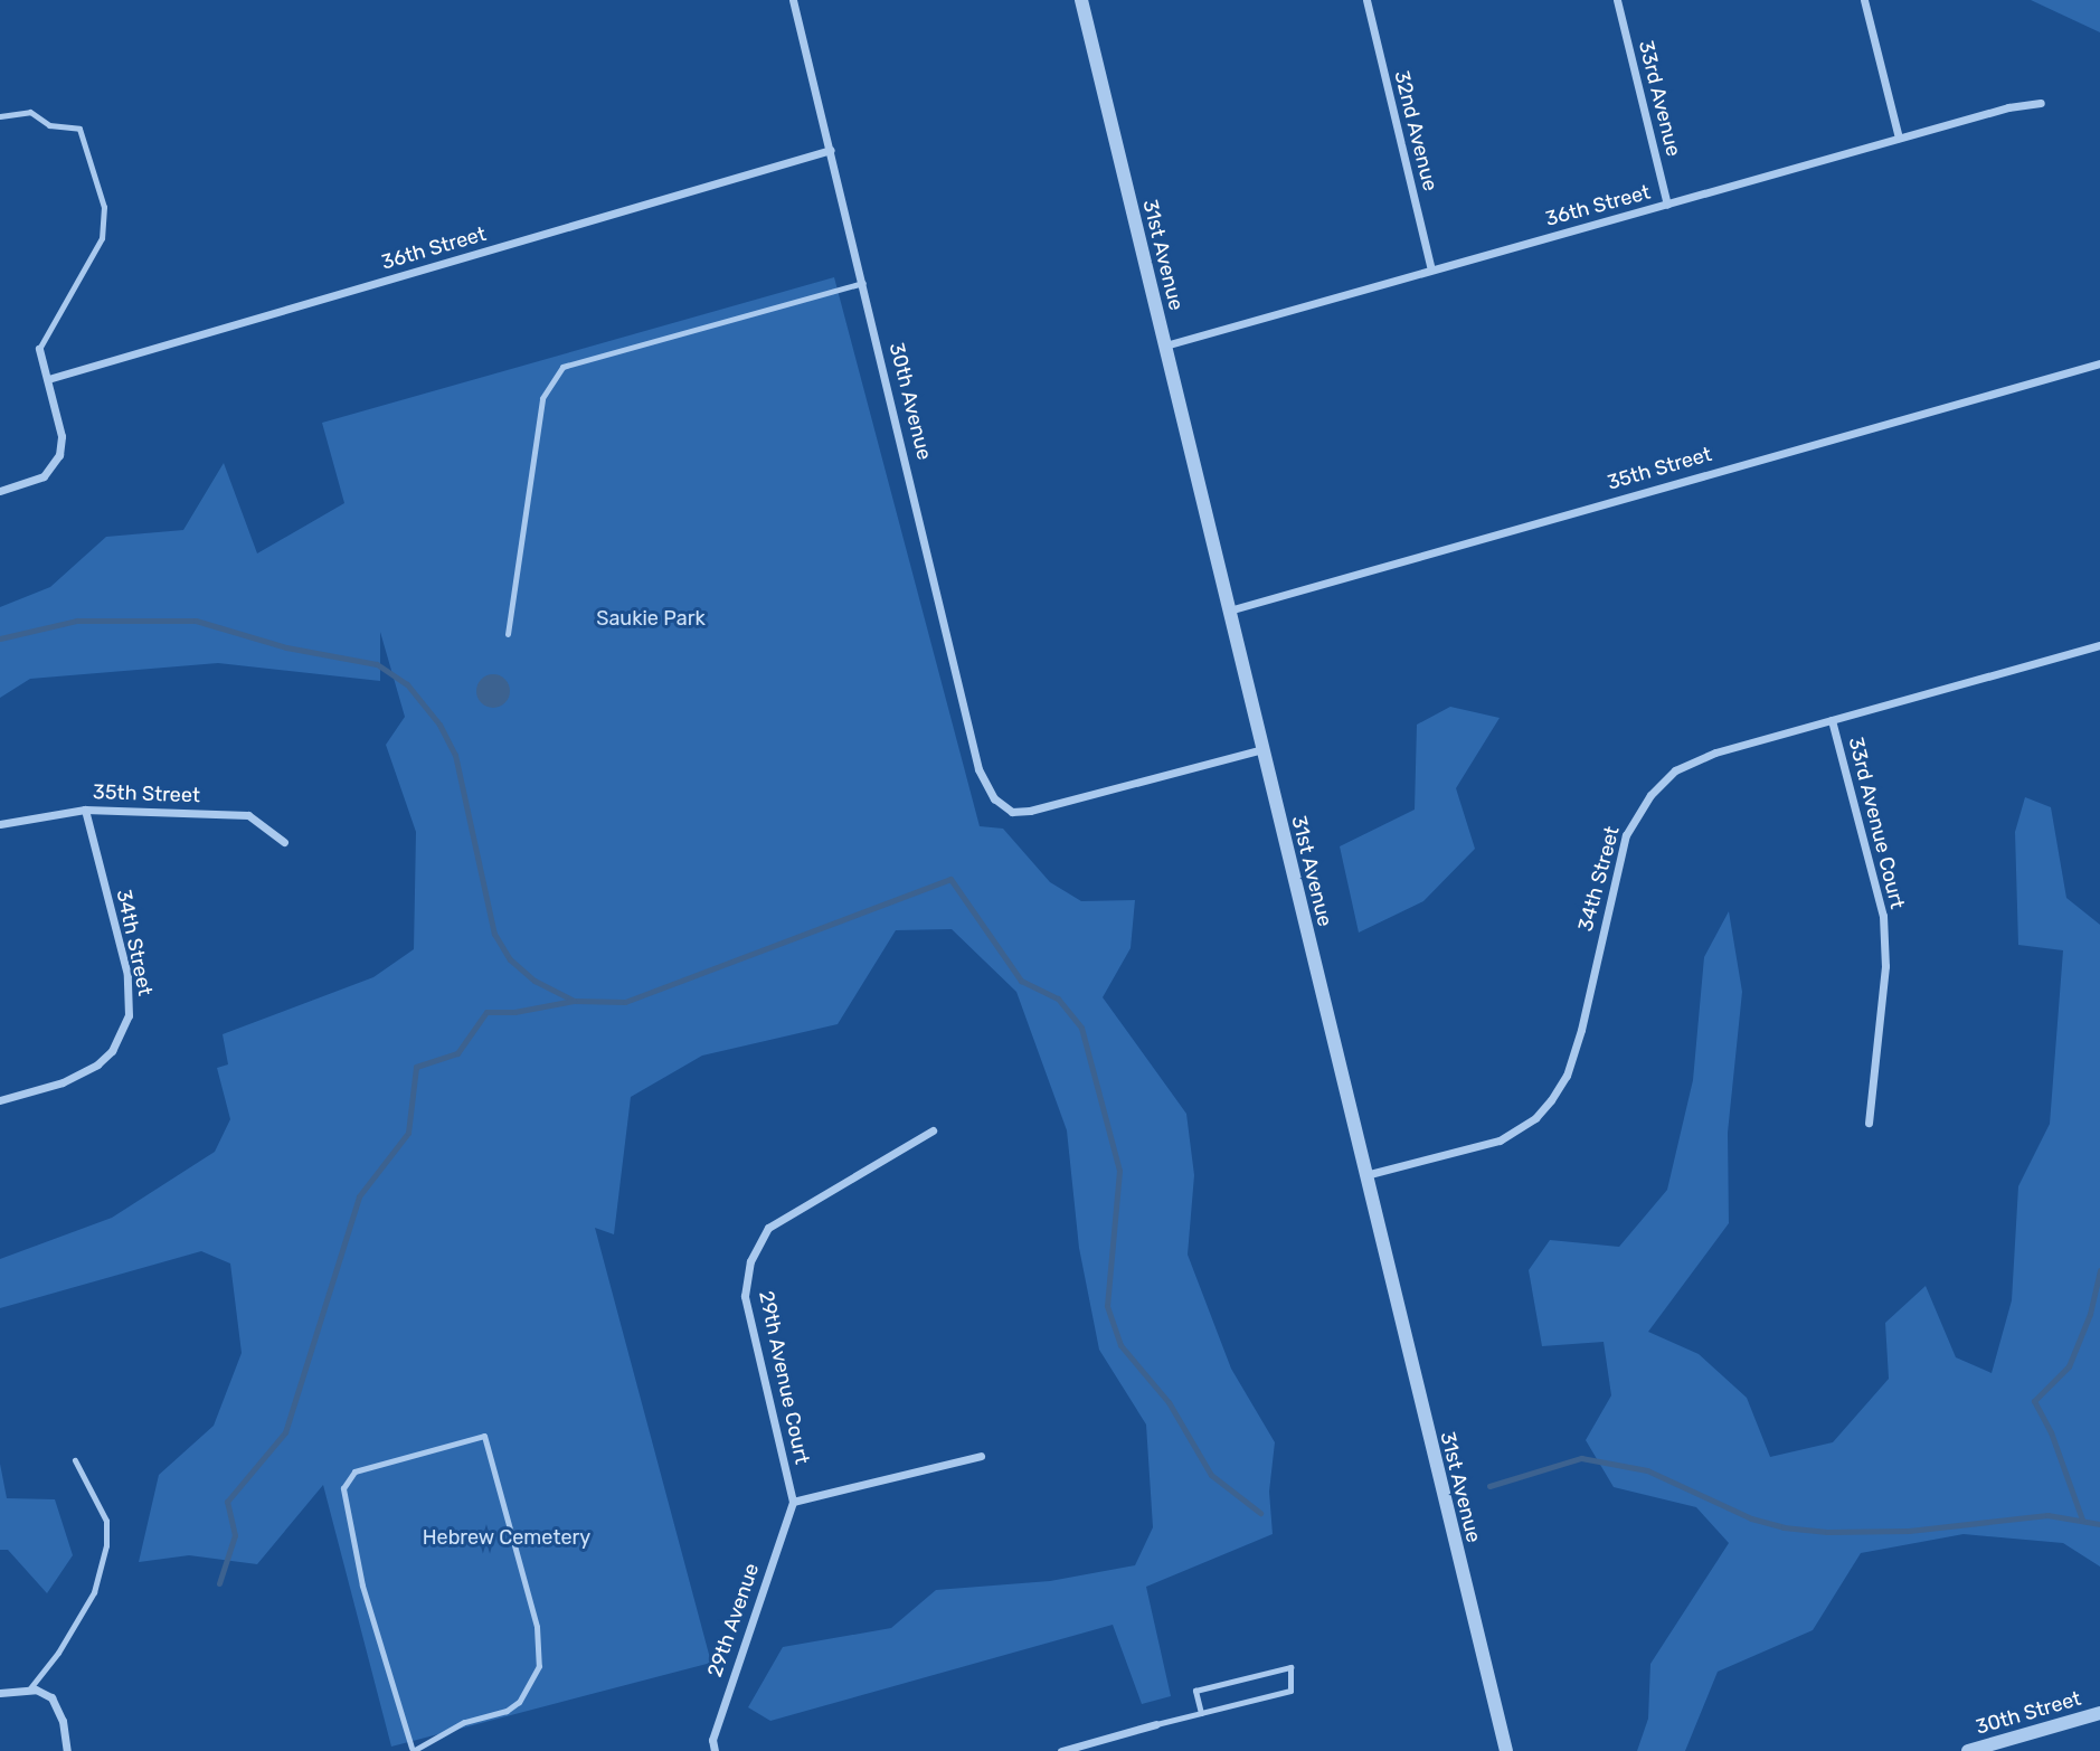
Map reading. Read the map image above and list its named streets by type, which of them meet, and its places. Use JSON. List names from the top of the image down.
{
  "streets": {
    "street": [
      "33rd Avenue",
      "32nd Avenue",
      "36th Street",
      "31st Avenue",
      "30th Avenue",
      "35th Street",
      "33rd Avenue Court",
      "34th Street",
      "29th Avenue Court",
      "29th Avenue",
      "30th Street"
    ]
  },
  "crossings": [
    ["33rd Avenue", "36th Street"],
    ["32nd Avenue", "36th Street"],
    ["36th Street", "31st Avenue"],
    ["36th Street", "30th Avenue"],
    ["31st Avenue", "30th Avenue"],
    ["31st Avenue", "35th Street"],
    ["31st Avenue", "34th Street"],
    ["35th Street", "34th Street"],
    ["33rd Avenue Court", "34th Street"],
    ["29th Avenue Court", "29th Avenue"]
  ],
  "parks": ["Saukie Park", "Hebrew Cemetery"]
}
